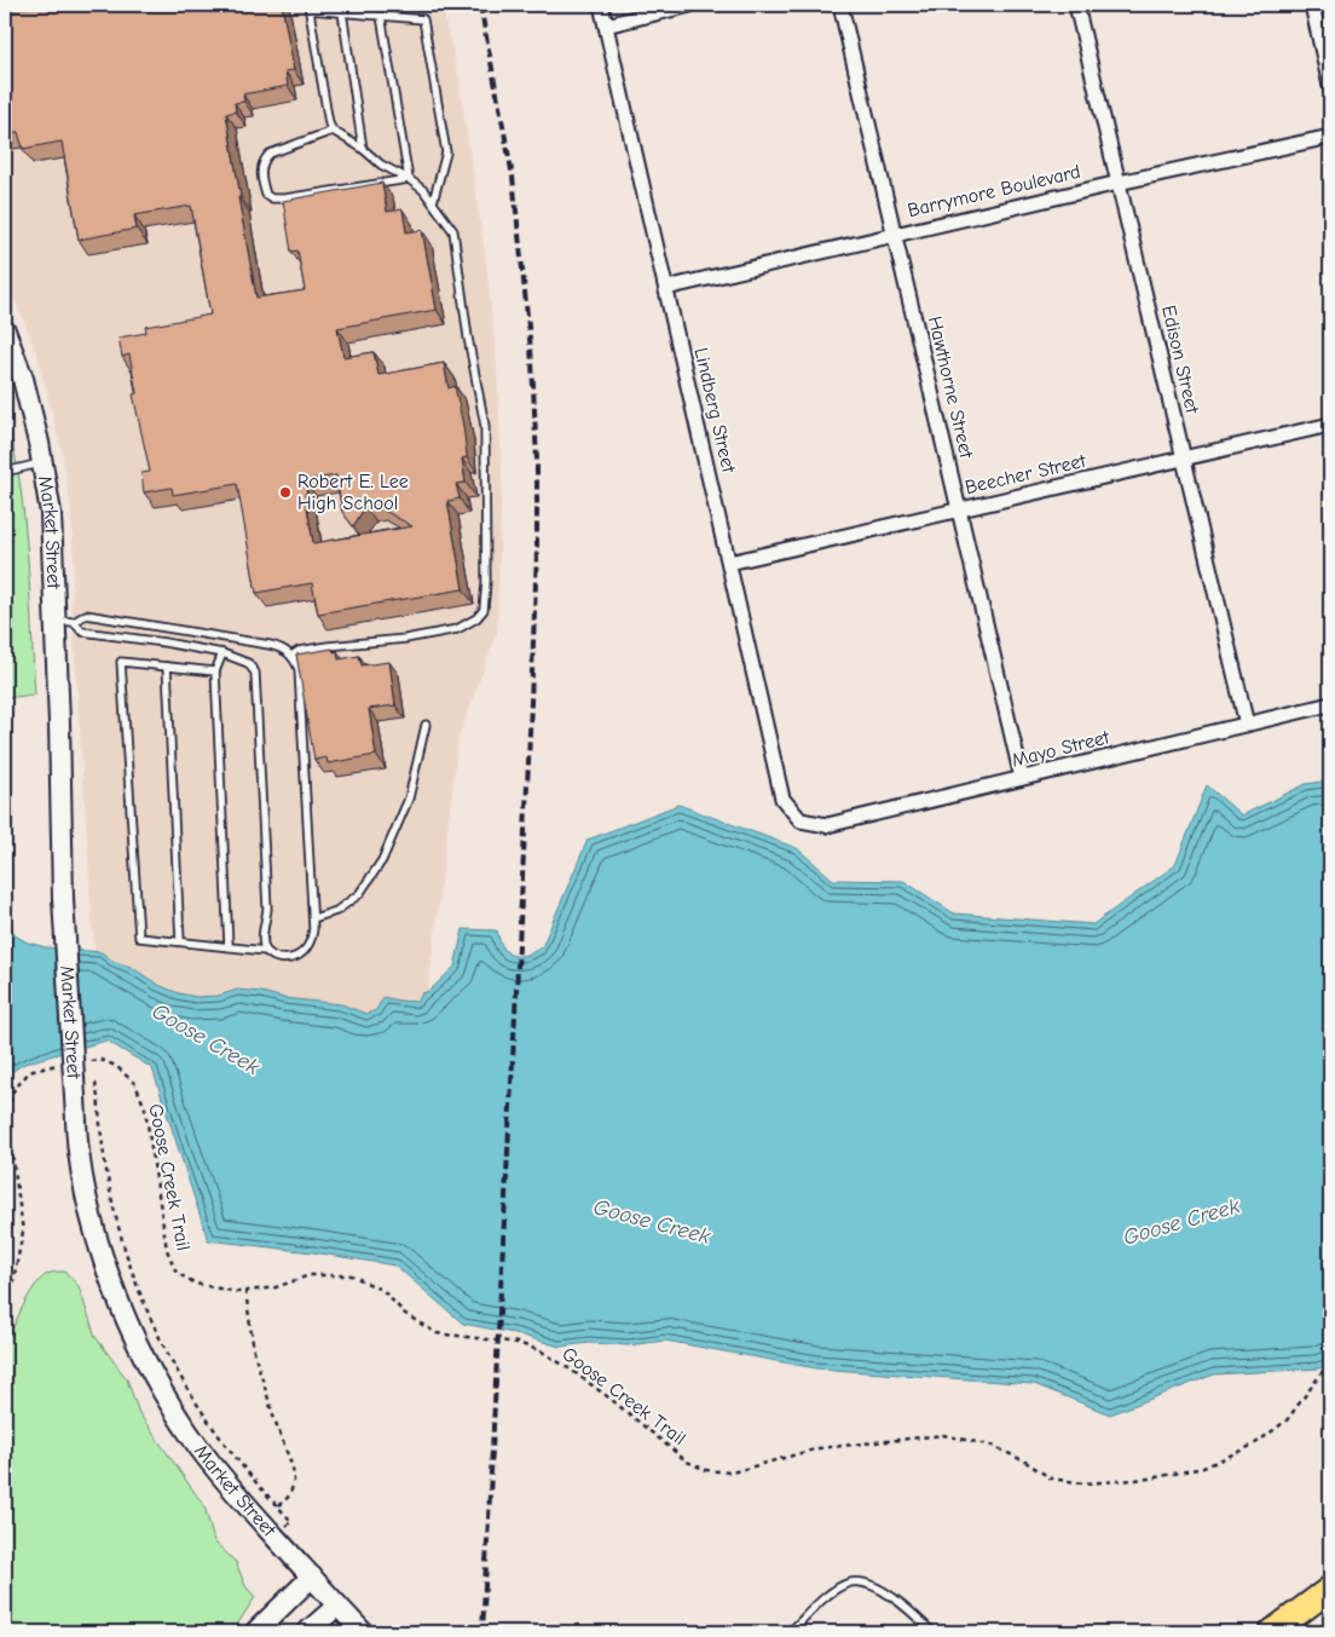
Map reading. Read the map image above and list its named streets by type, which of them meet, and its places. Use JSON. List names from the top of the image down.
{
  "streets": {
    "main road": ["Market Street"],
    "street": [
      "Barrymore Boulevard",
      "Edison Street",
      "Hawthorne Street",
      "Lindberg Street",
      "Beecher Street",
      "Mayo Street"
    ],
    "path": ["Goose Creek Trail"]
  },
  "crossings": [
    ["Barrymore Boulevard", "Edison Street"],
    ["Barrymore Boulevard", "Hawthorne Street"],
    ["Barrymore Boulevard", "Lindberg Street"],
    ["Edison Street", "Beecher Street"],
    ["Edison Street", "Mayo Street"],
    ["Hawthorne Street", "Beecher Street"],
    ["Hawthorne Street", "Mayo Street"],
    ["Lindberg Street", "Beecher Street"],
    ["Lindberg Street", "Mayo Street"]
  ],
  "water": ["Goose Creek"],
  "places": ["Robert E. Lee High School"]
}
